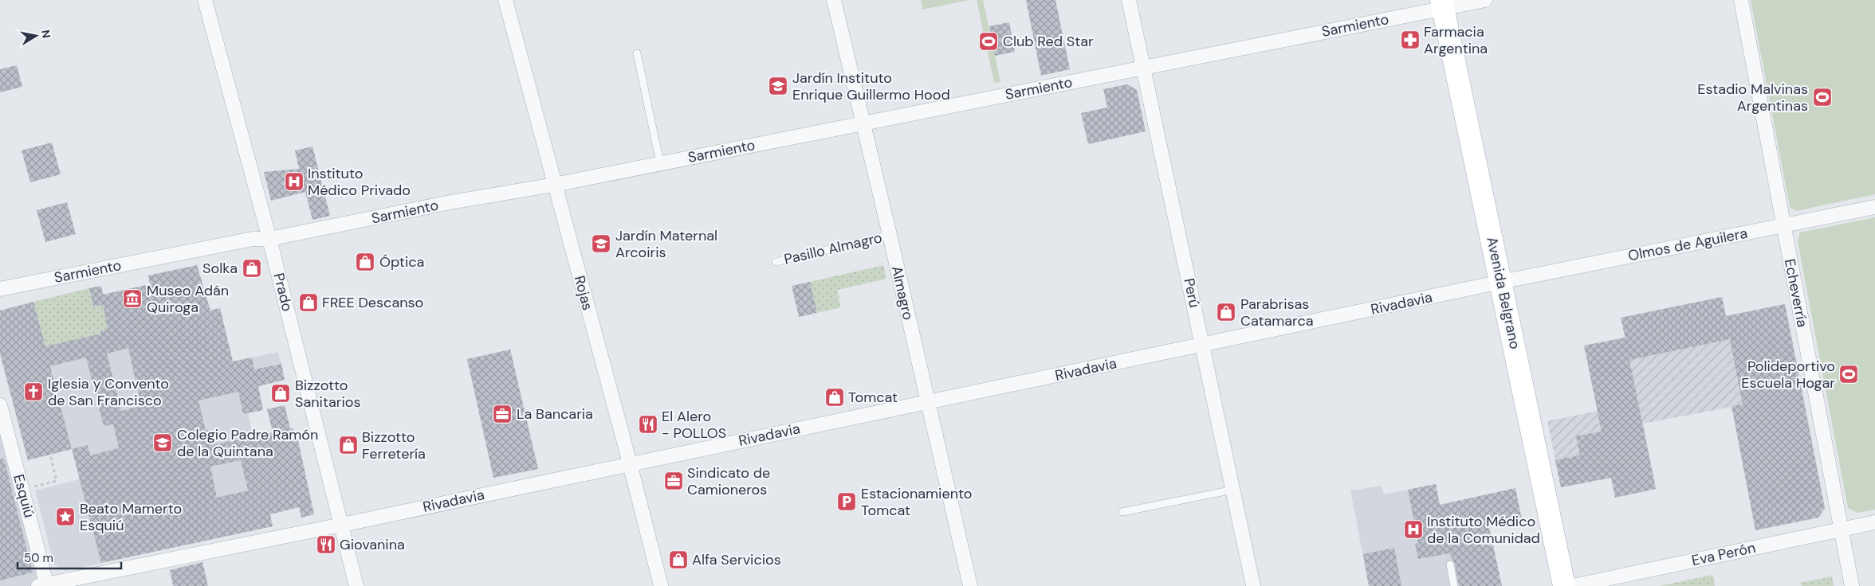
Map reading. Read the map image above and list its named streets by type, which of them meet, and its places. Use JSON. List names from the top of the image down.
{
  "streets": {
    "main road": ["Avenida Belgrano"],
    "street": [
      "Sarmiento",
      "Olmos de Aguilera",
      "Prado",
      "Rojas",
      "Almagro",
      "Perú",
      "Echeverría",
      "Rivadavia",
      "Esquiú",
      "Eva Perón"
    ],
    "lane": ["Pasillo Almagro"]
  },
  "crossings": [
    ["Sarmiento", "Prado"],
    ["Sarmiento", "Rojas"],
    ["Sarmiento", "Almagro"],
    ["Sarmiento", "Perú"],
    ["Sarmiento", "Avenida Belgrano"],
    ["Olmos de Aguilera", "Avenida Belgrano"],
    ["Olmos de Aguilera", "Echeverría"],
    ["Olmos de Aguilera", "Rivadavia"],
    ["Pasillo Almagro", "Almagro"],
    ["Prado", "Rivadavia"],
    ["Rojas", "Rivadavia"],
    ["Almagro", "Rivadavia"],
    ["Perú", "Rivadavia"],
    ["Avenida Belgrano", "Rivadavia"],
    ["Echeverría", "Eva Perón"],
    ["Rivadavia", "Esquiú"]
  ],
  "places": {
    "pharmacy": ["Farmacia Argentina"],
    "sports": ["Club Red Star", "Estadio Malvinas Argentinas", "Polideportivo Escuela Hogar"],
    "school or university": ["Jardín Instituto Enrique Guillermo Hood", "Jardín Maternal Arcoiris", "Colegio Padre Ramón de la Quintana"],
    "hospital": ["Instituto Médico Privado", "Instituto Médico de la Comunidad"],
    "shop": [
      "Óptica",
      "Solka",
      "FREE Descanso",
      "Parabrisas Catamarca",
      "Bizzotto Sanitarios",
      "Tomcat",
      "Bizzotto Ferretería",
      "Alfa Servicios"
    ],
    "museum": ["Museo Adán Quiroga"],
    "church": ["Iglesia y Convento de San Francisco"],
    "office": ["La Bancaria", "Sindicato de Camioneros"],
    "restaurant": ["El Alero - POLLOS", "Giovanina"],
    "parking": ["Estacionamiento Tomcat"],
    "place": ["Beato Mamerto Esquiú"]
  },
  "scale_bar": "50 m",
  "north": "right"
}
